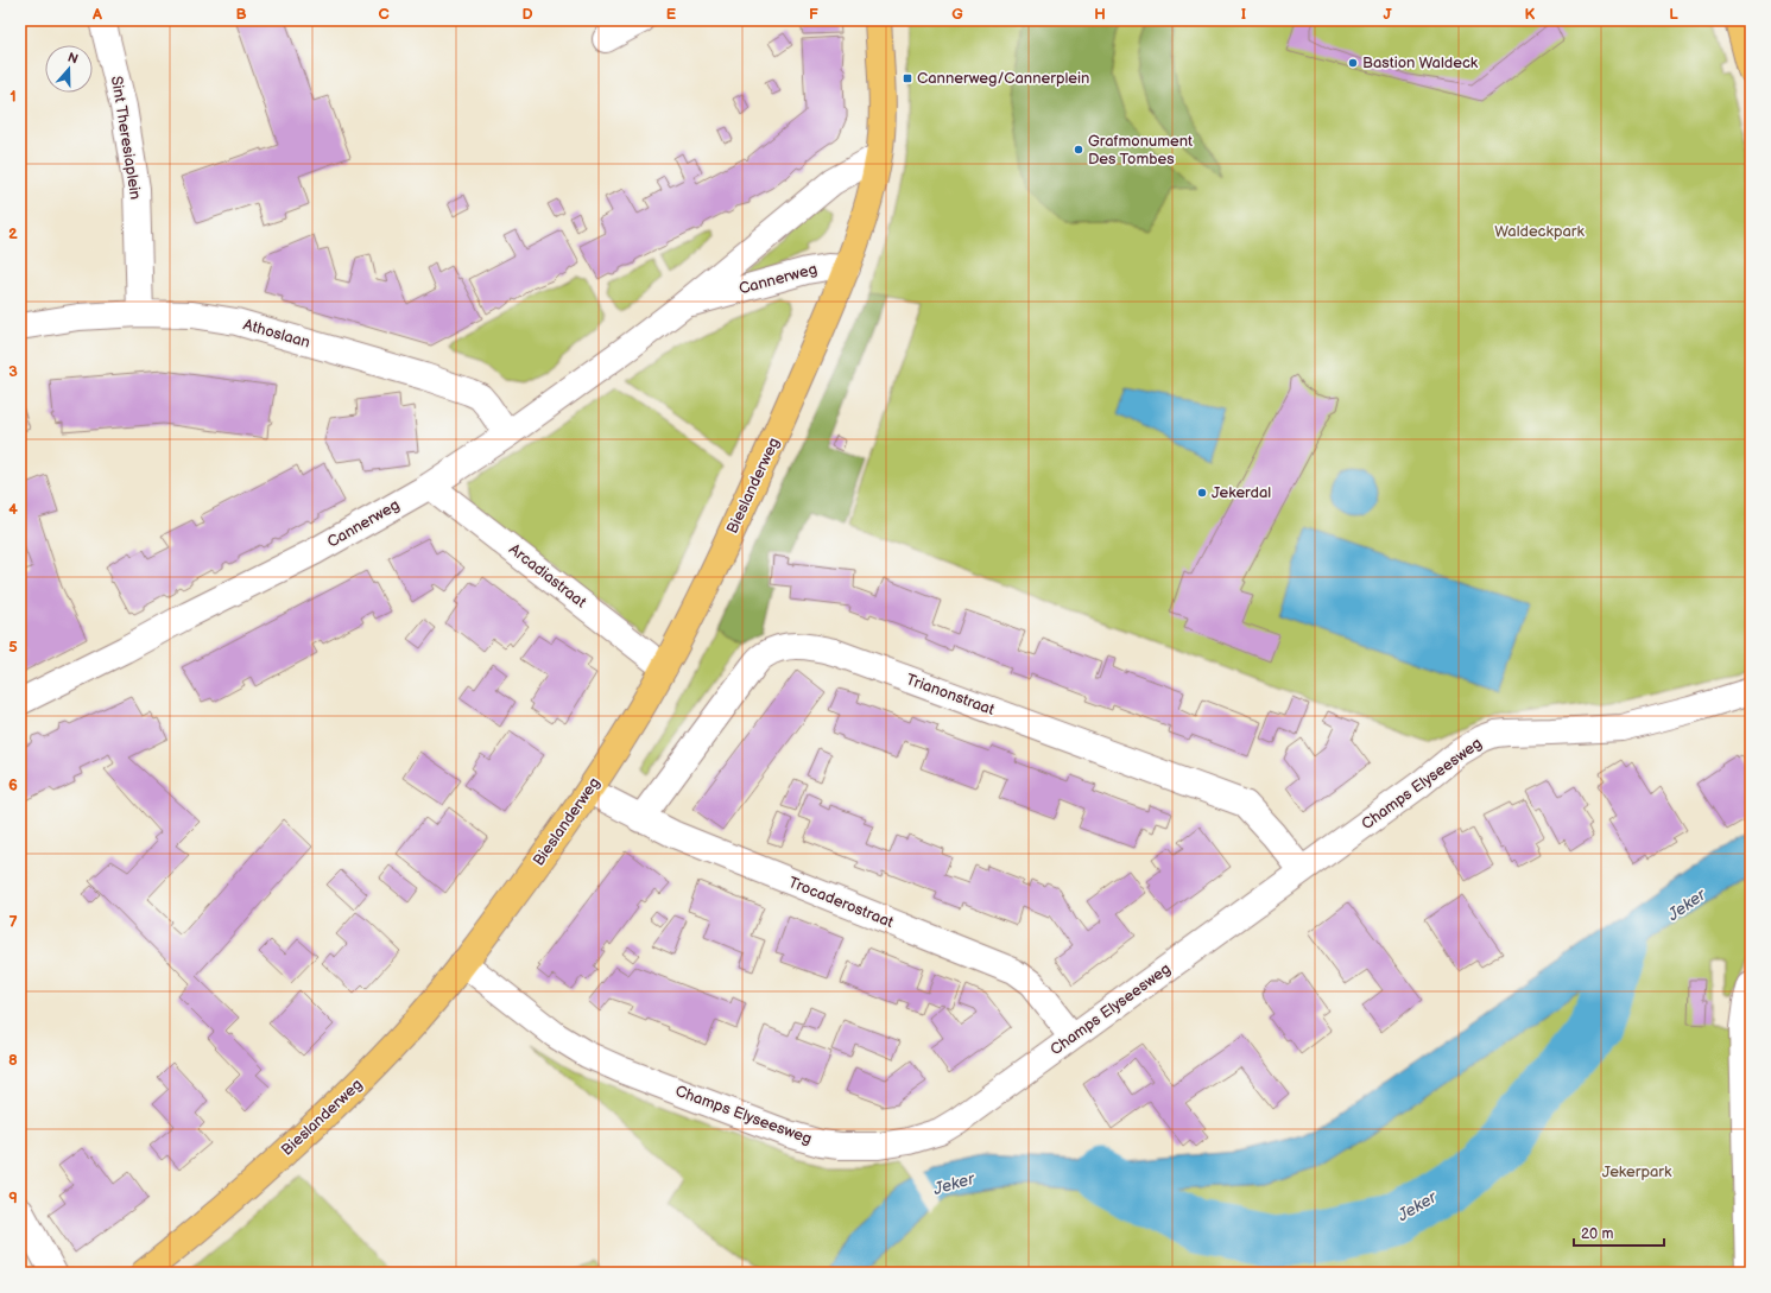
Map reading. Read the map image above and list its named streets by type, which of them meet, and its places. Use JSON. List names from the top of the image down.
{
  "streets": {
    "main road": ["Bieslanderweg"],
    "street": [
      "Sint Theresiaplein",
      "Cannerweg",
      "Athoslaan",
      "Arcadiastraat",
      "Trianonstraat",
      "Champs Elyseesweg",
      "Trocaderostraat"
    ]
  },
  "crossings": [
    ["Sint Theresiaplein", "Athoslaan"],
    ["Cannerweg", "Athoslaan"],
    ["Cannerweg", "Bieslanderweg"],
    ["Cannerweg", "Arcadiastraat"],
    ["Bieslanderweg", "Arcadiastraat"],
    ["Bieslanderweg", "Champs Elyseesweg"],
    ["Bieslanderweg", "Trocaderostraat"],
    ["Trianonstraat", "Champs Elyseesweg"],
    ["Trianonstraat", "Trocaderostraat"],
    ["Champs Elyseesweg", "Trocaderostraat"]
  ],
  "water": ["Jeker"],
  "parks": ["Waldeckpark", "Jekerpark"],
  "places": {
    "other": ["Bastion Waldeck", "Grafmonument Des Tombes", "Jekerdal"],
    "transit": ["Cannerweg/Cannerplein"]
  },
  "scale_bar": "20 m",
  "north": "top",
  "grid": {
    "columns": [
      "A",
      "B",
      "C",
      "D",
      "E",
      "F",
      "G",
      "H",
      "I",
      "J",
      "K",
      "L"
    ],
    "rows": [
      "1",
      "2",
      "3",
      "4",
      "5",
      "6",
      "7",
      "8",
      "9"
    ]
  }
}
